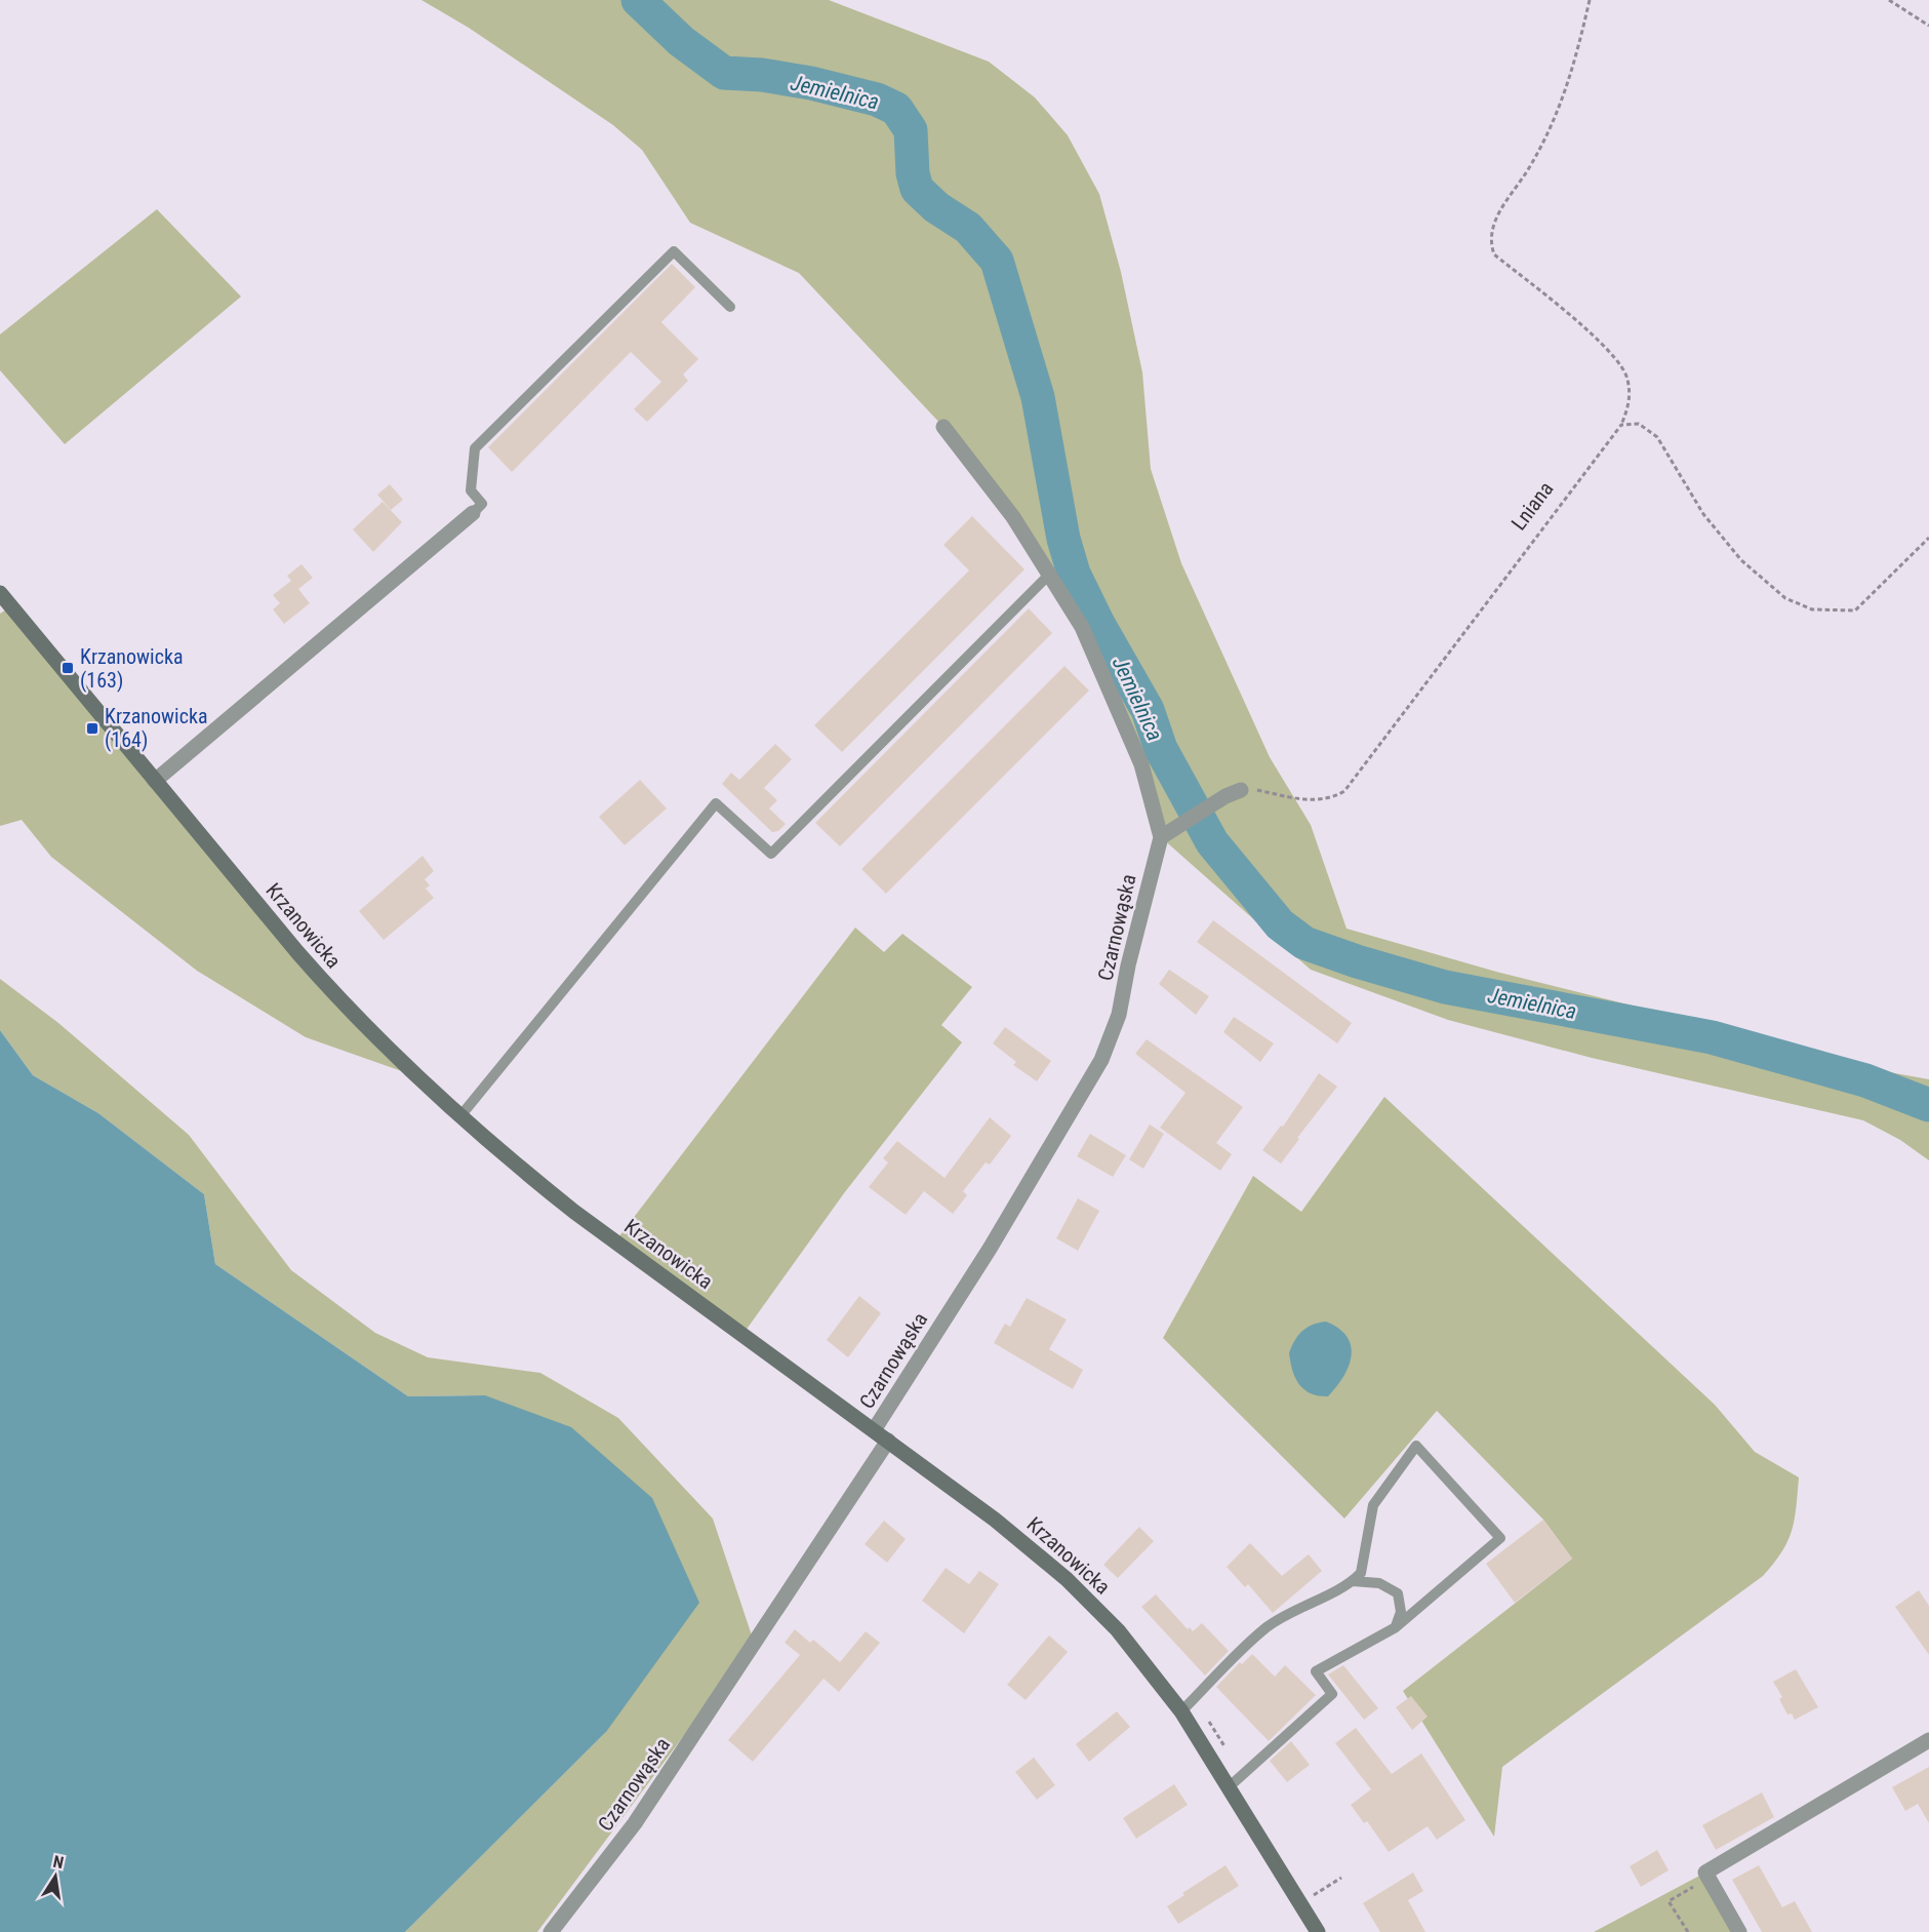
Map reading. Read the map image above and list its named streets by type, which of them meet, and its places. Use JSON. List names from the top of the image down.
{
  "streets": {
    "street": ["Krzanowicka", "Czarnowąska"],
    "path": ["Lniana"]
  },
  "crossings": [
    ["Krzanowicka", "Czarnowąska"]
  ],
  "water": ["Jemielnica"],
  "places": {
    "transit": ["Krzanowicka (163)", "Krzanowicka (164)"]
  },
  "north": "top"
}
